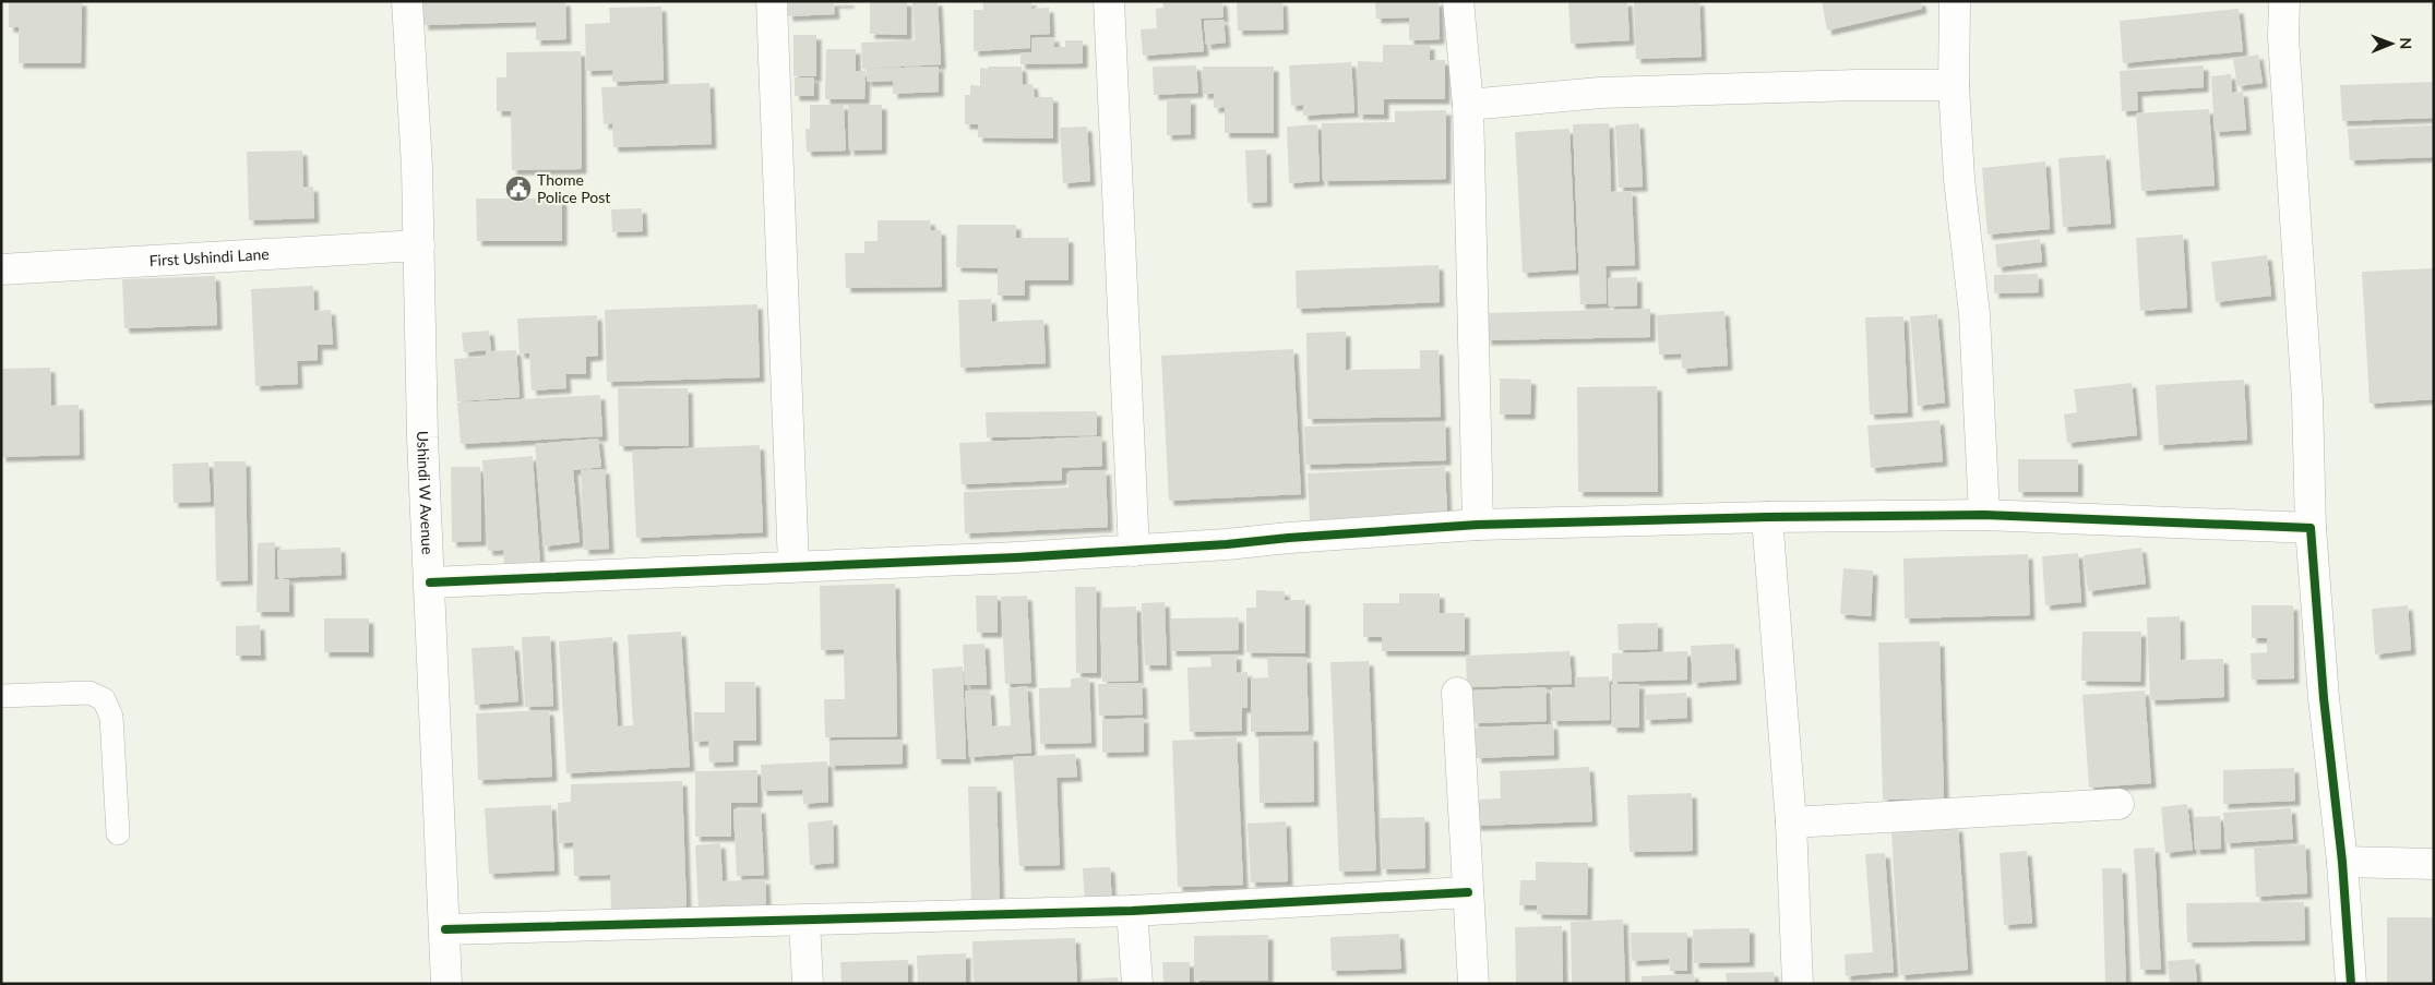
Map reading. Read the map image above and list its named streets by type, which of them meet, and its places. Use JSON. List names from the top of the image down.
{
  "streets": {
    "street": ["First Ushindi Lane", "Ushindi W Avenue"]
  },
  "crossings": [
    ["First Ushindi Lane", "Ushindi W Avenue"]
  ],
  "places": {
    "public building": ["Thome Police Post"]
  },
  "north": "right"
}
